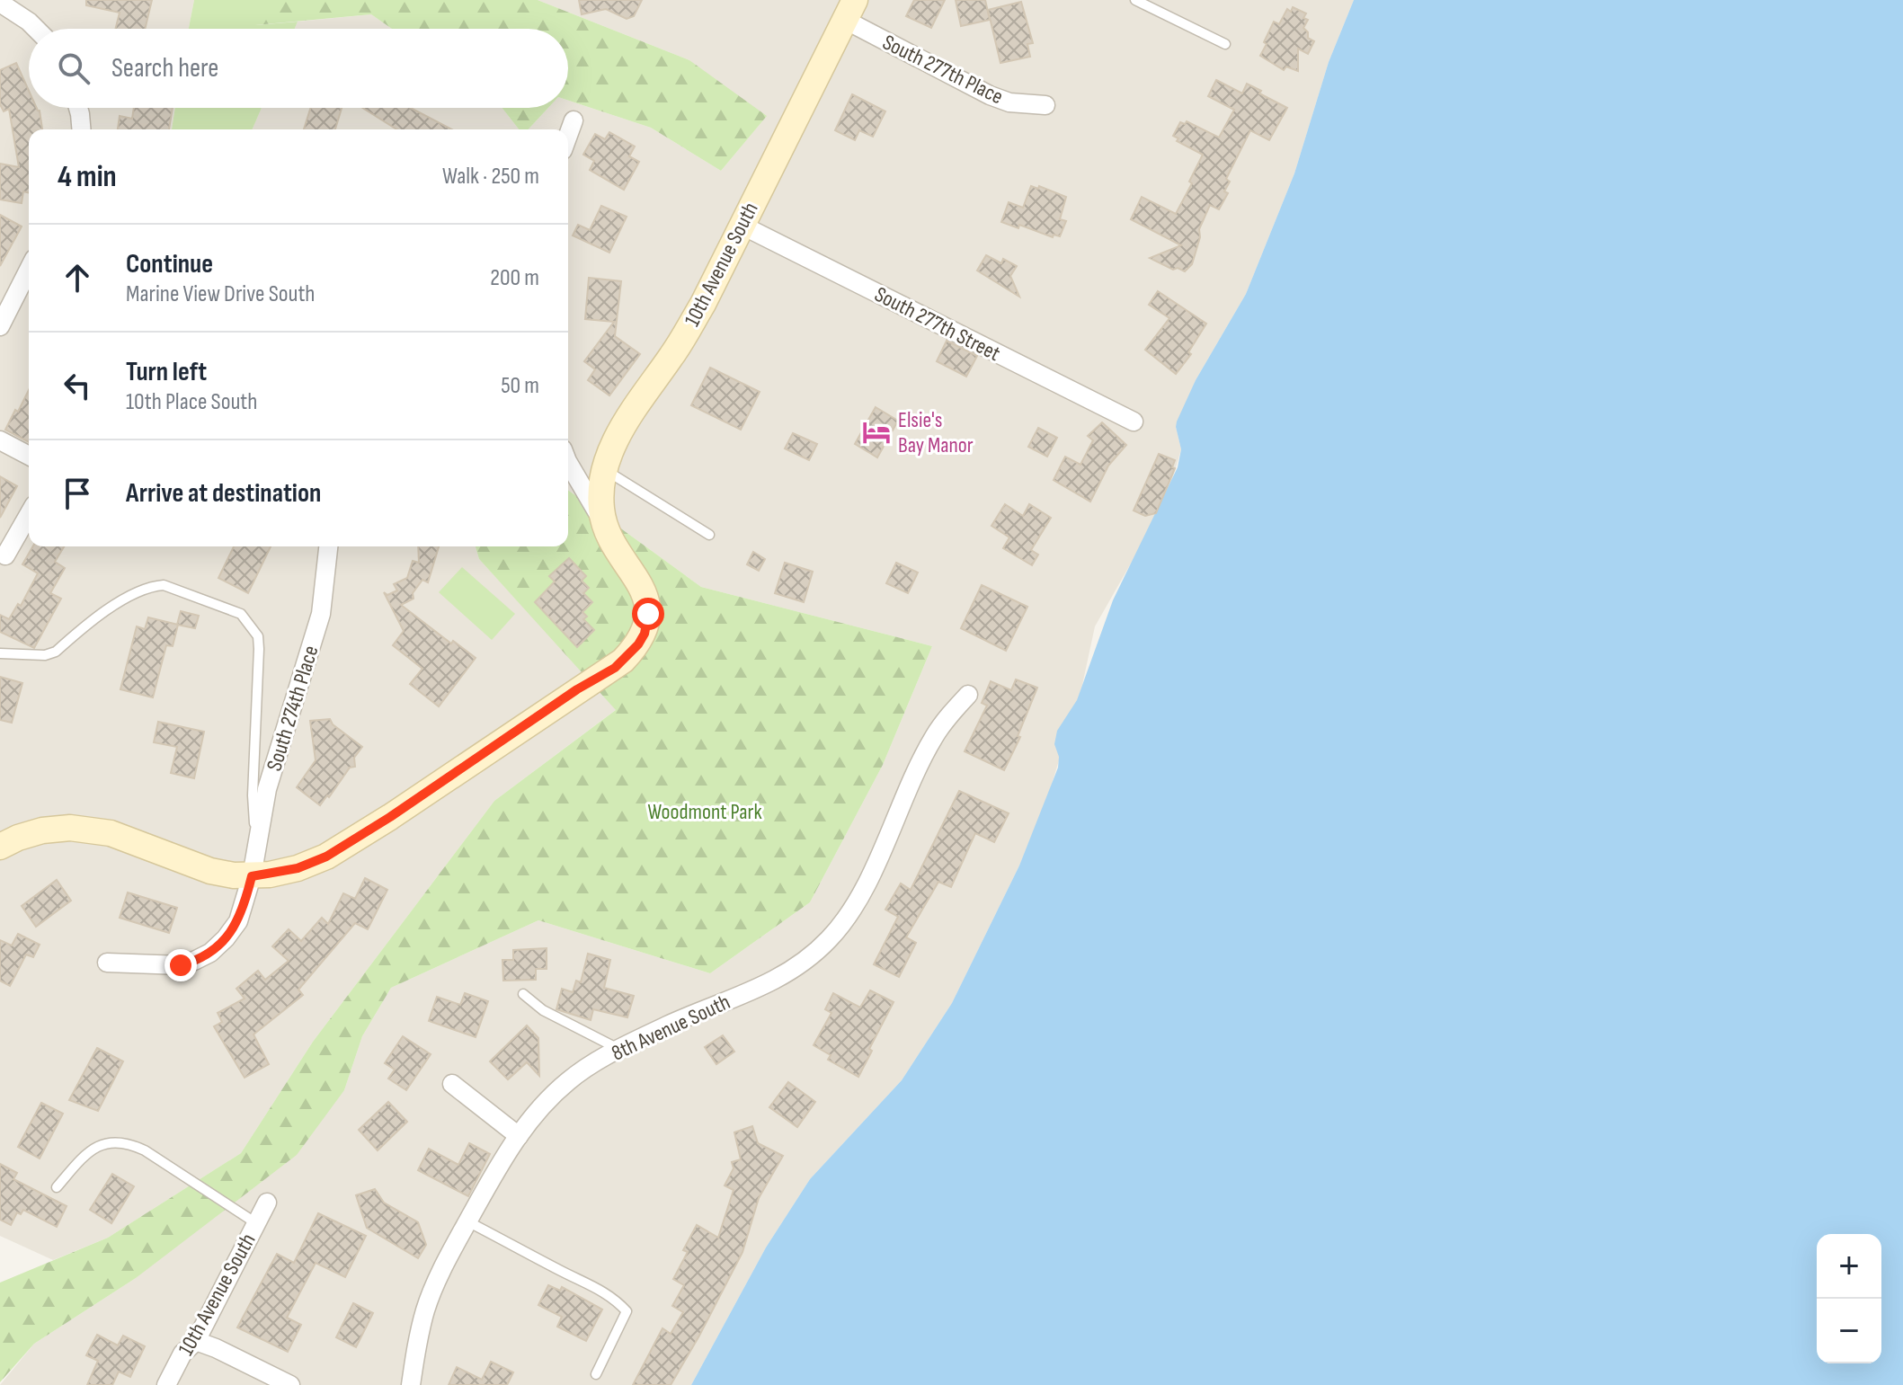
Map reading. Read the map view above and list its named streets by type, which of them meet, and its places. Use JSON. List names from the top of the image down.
{
  "streets": {
    "main road": ["10th Avenue South"],
    "street": [
      "South 277th Place",
      "South 277th Street",
      "South 274th Place",
      "8th Avenue South"
    ]
  },
  "crossings": [
    ["South 277th Place", "10th Avenue South"],
    ["10th Avenue South", "South 277th Street"]
  ],
  "parks": ["Woodmont Park"],
  "places": {
    "hotel": ["Elsie's Bay Manor"]
  },
  "page": {
    "search": "Search here",
    "heading": ["4 min", "Walk · 250 m"],
    "list": [
      ["Continue", "Marine View Drive South", "200 m"],
      ["Turn left", "10th Place South", "50 m"],
      "Arrive at destination"
    ],
    "map_buttons": ["+", "−"]
  }
}
